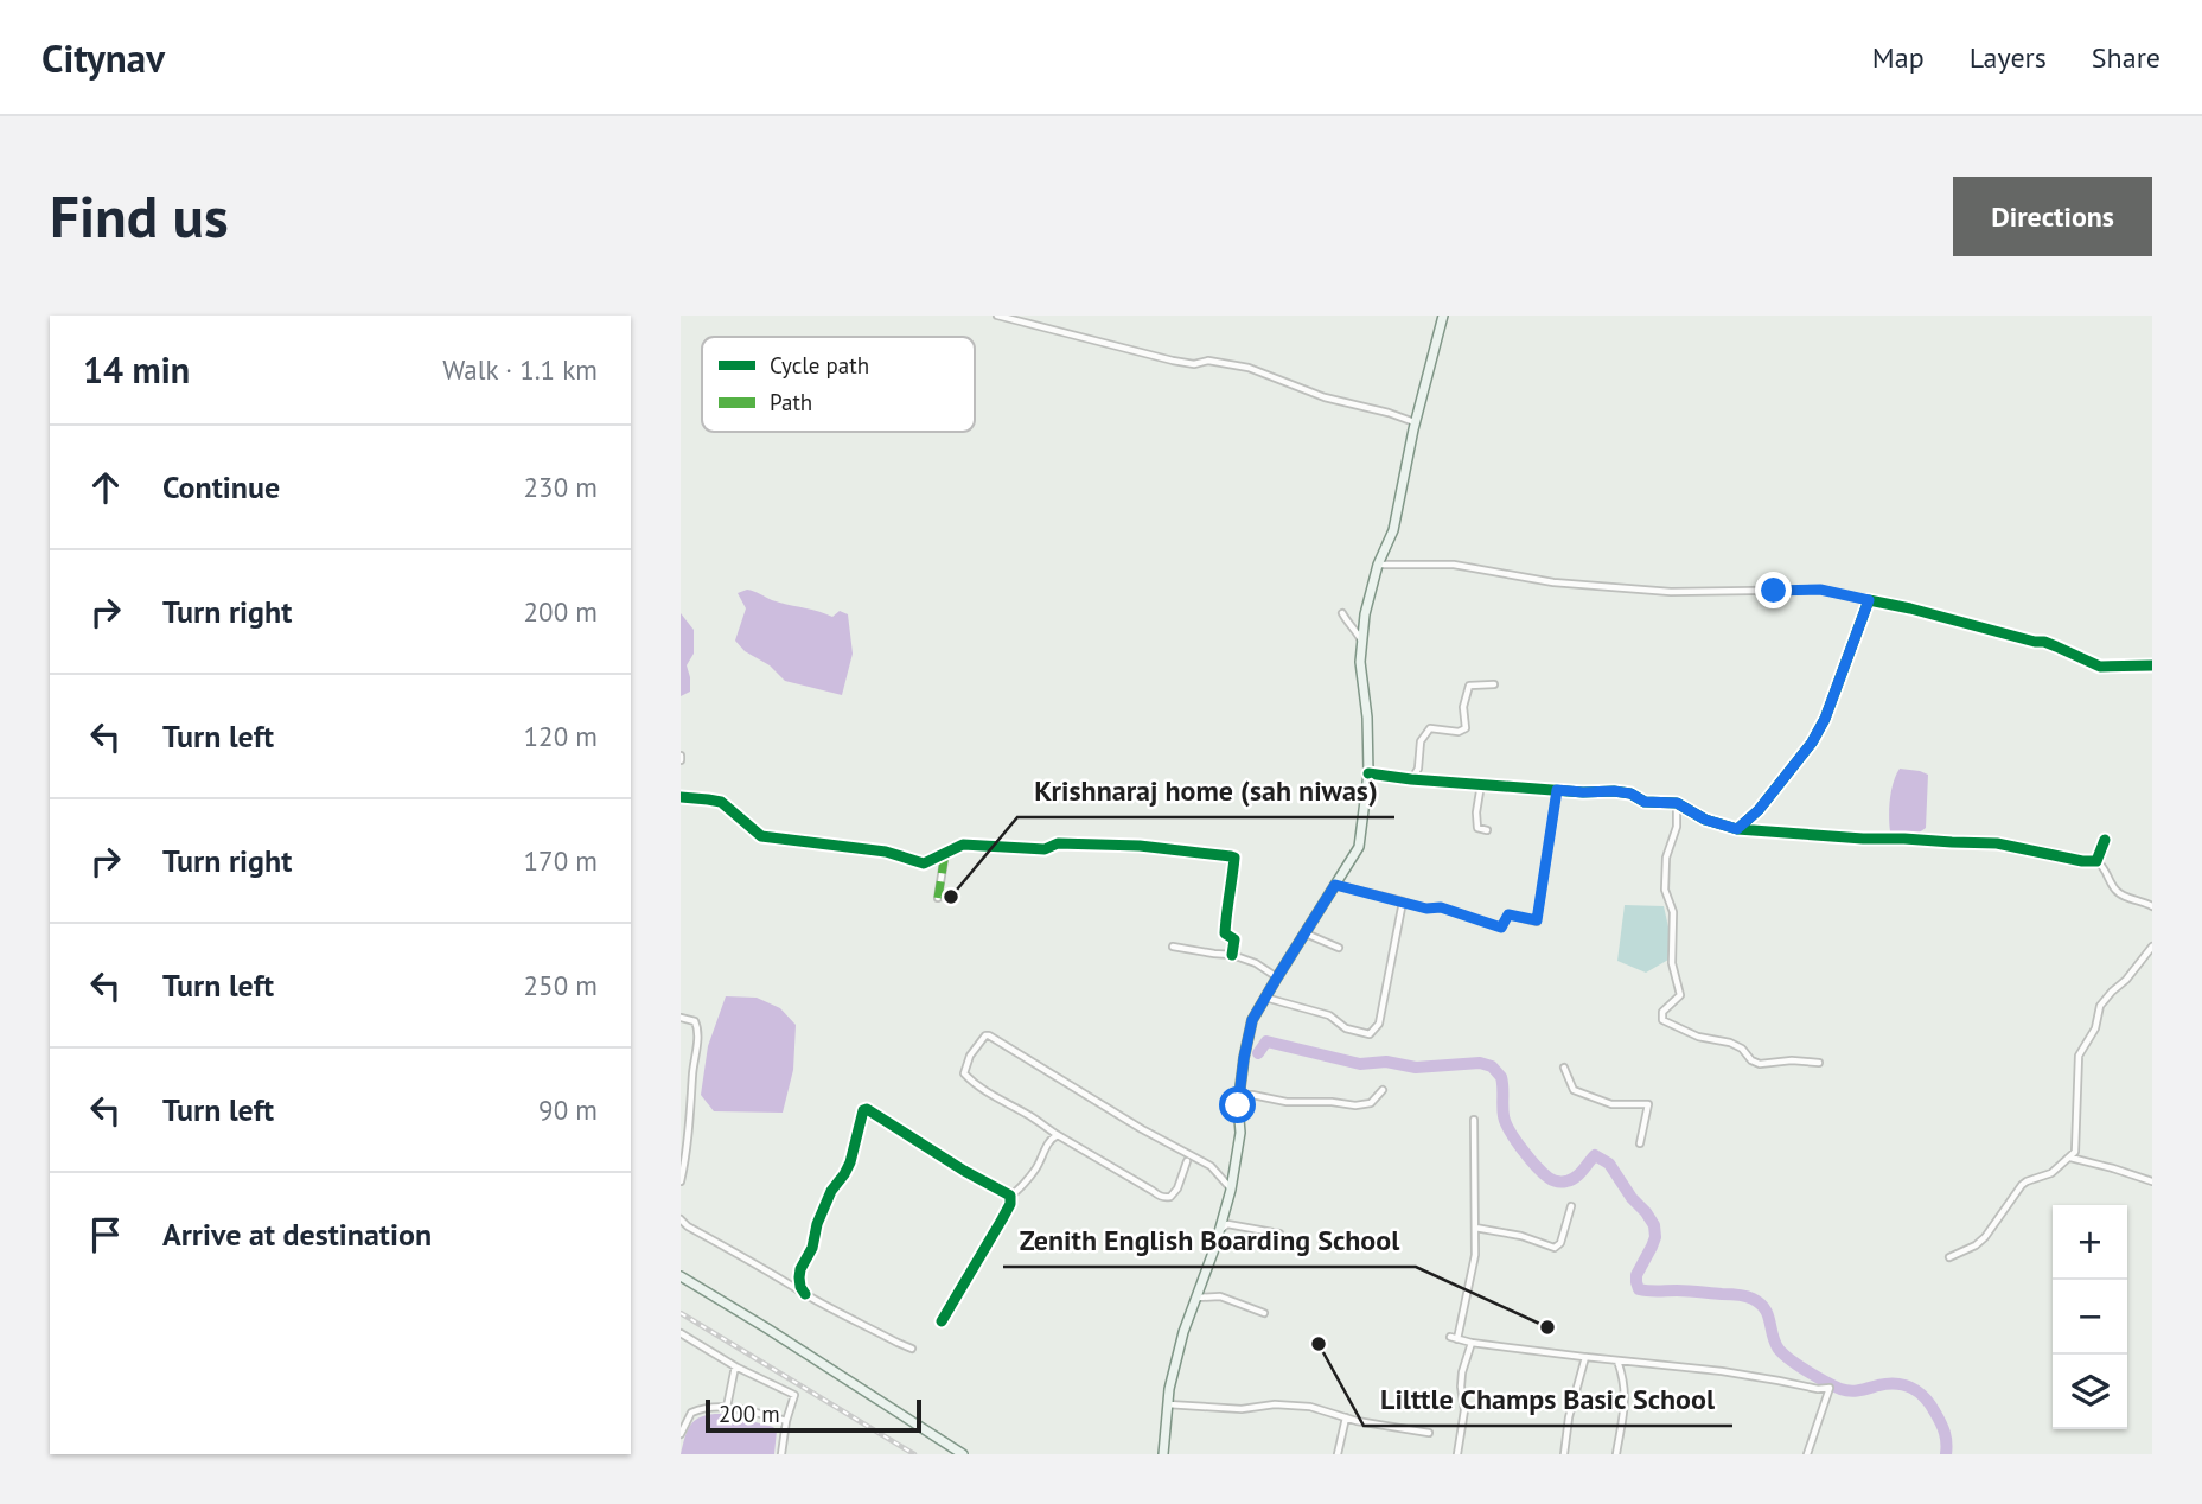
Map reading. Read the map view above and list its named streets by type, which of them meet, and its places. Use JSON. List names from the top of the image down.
{
  "places": ["Krishnaraj home (sah niwas)", "Zenith English Boarding School", "Lilttle Champs Basic School"],
  "legend": ["Cycle path", "Path"],
  "scale_bar": "200 m",
  "page": {
    "header": "Citynav",
    "nav": ["Map", "Layers", "Share"],
    "buttons": "Directions",
    "title": "Find us",
    "heading": ["14 min", "Walk · 1.1 km"],
    "list": [
      ["Continue", "230 m"],
      ["Turn right", "200 m"],
      ["Turn left", "120 m"],
      ["Turn right", "170 m"],
      ["Turn left", "250 m"],
      ["Turn left", "90 m"],
      "Arrive at destination"
    ],
    "map_buttons": ["+", "−"],
    "scale": "200 m"
  }
}
